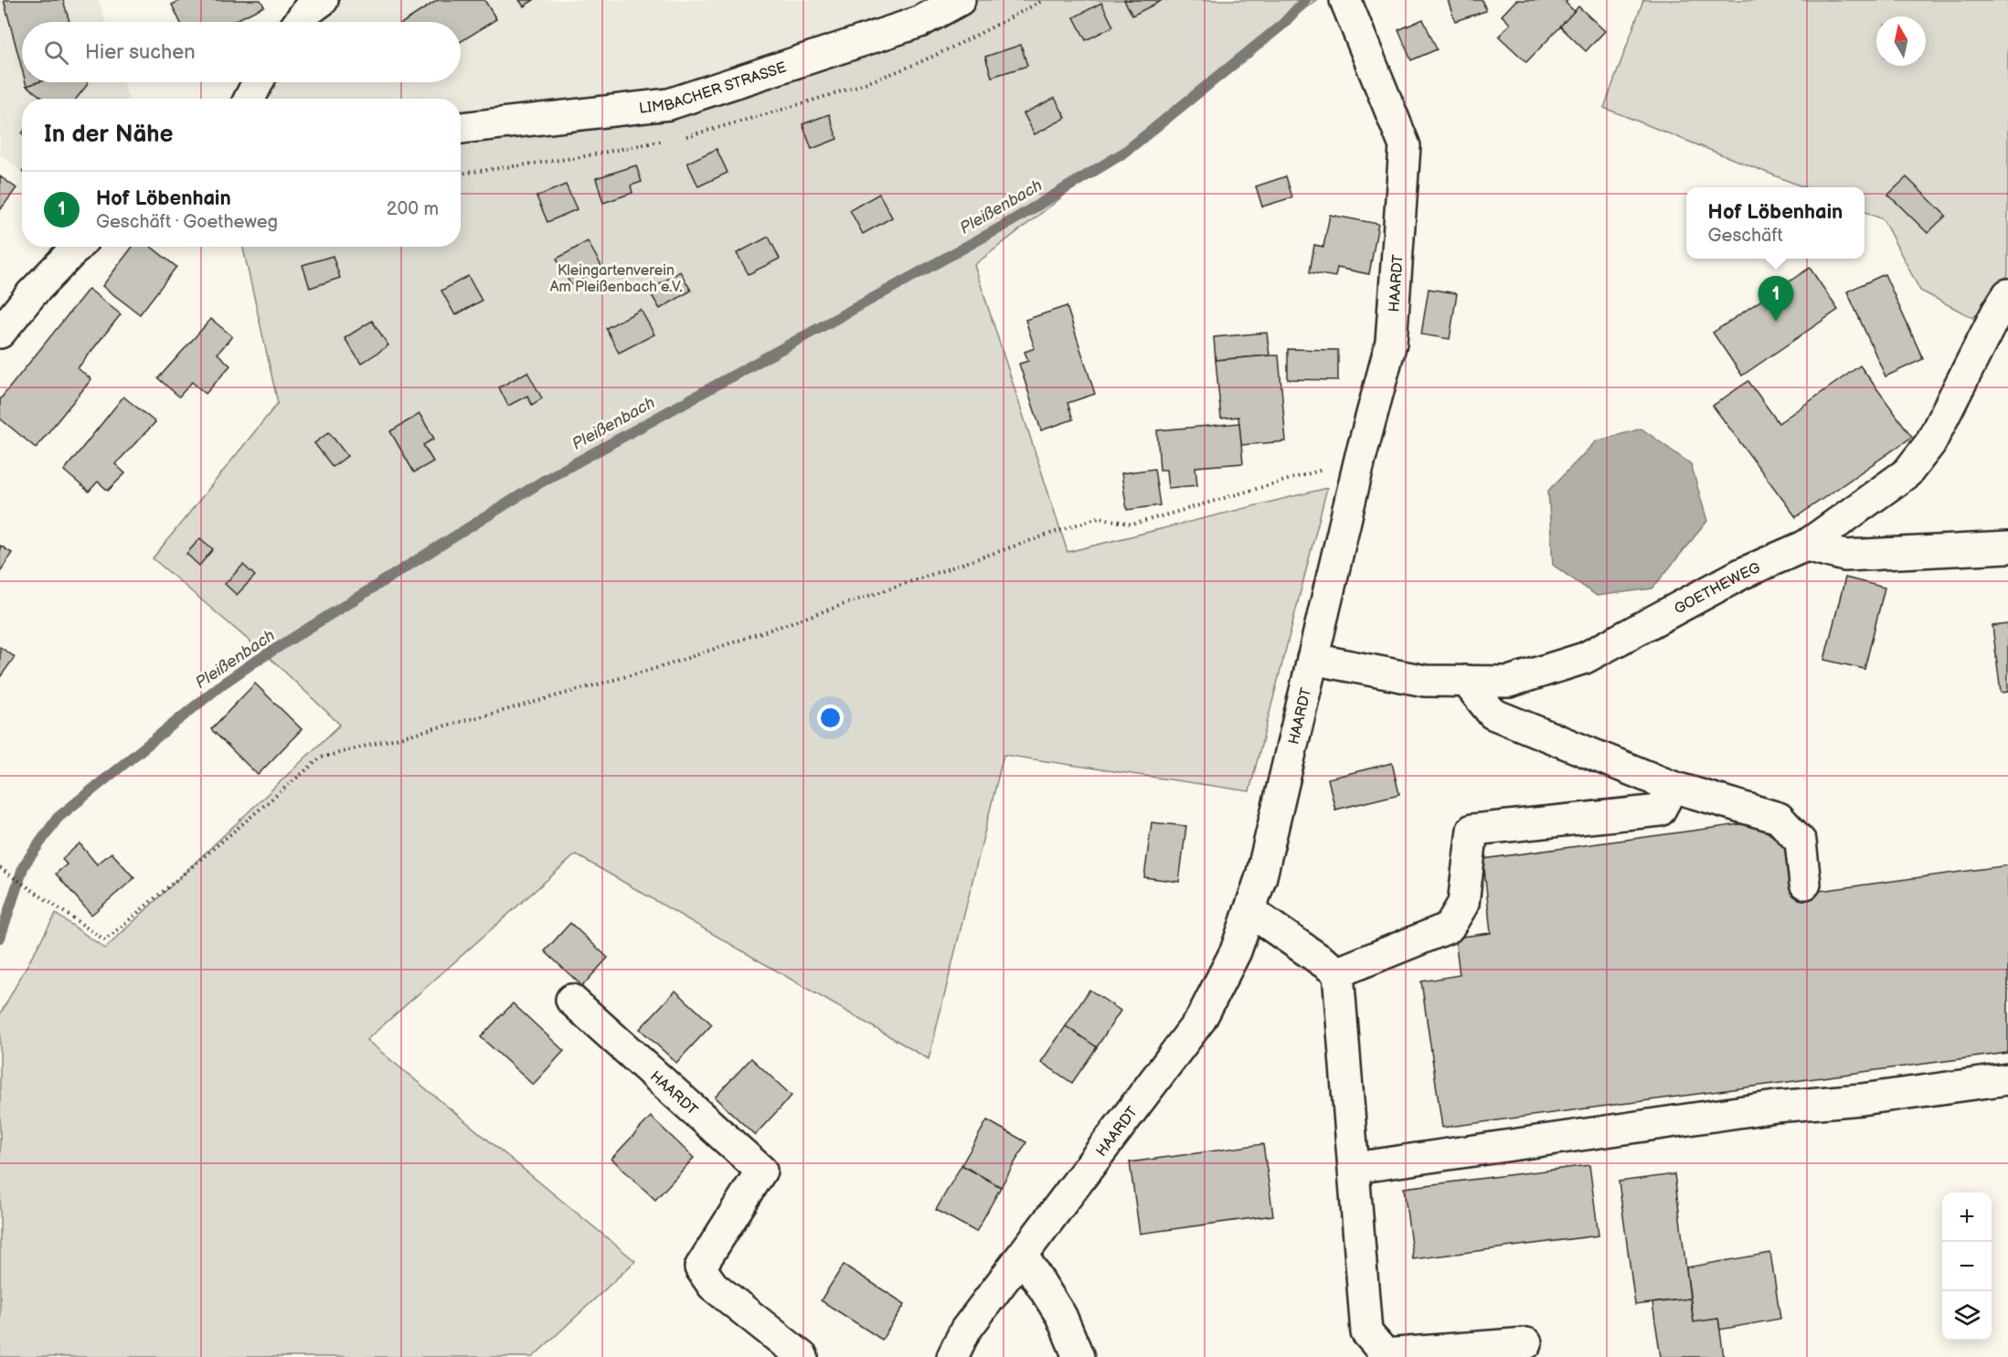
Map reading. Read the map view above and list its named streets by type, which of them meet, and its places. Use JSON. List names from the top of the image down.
{
  "streets": {
    "street": ["LIMBACHER STRASSE", "HAARDT", "GOETHEWEG"]
  },
  "crossings": [
    ["HAARDT", "GOETHEWEG"]
  ],
  "water": ["Pleißenbach"],
  "parks": ["Kleingartenverein Am Pleißenbach e.V."],
  "north": "top",
  "page": {
    "search": "Hier suchen",
    "heading": "In der Nähe",
    "list": [
      {
        "mark": "1",
        "name": "Hof Löbenhain",
        "note": "Geschäft · Goetheweg",
        "value": "200 m"
      }
    ],
    "popup": ["Hof Löbenhain", "Geschäft"],
    "pins": "1",
    "map_buttons": ["+", "−"]
  }
}
